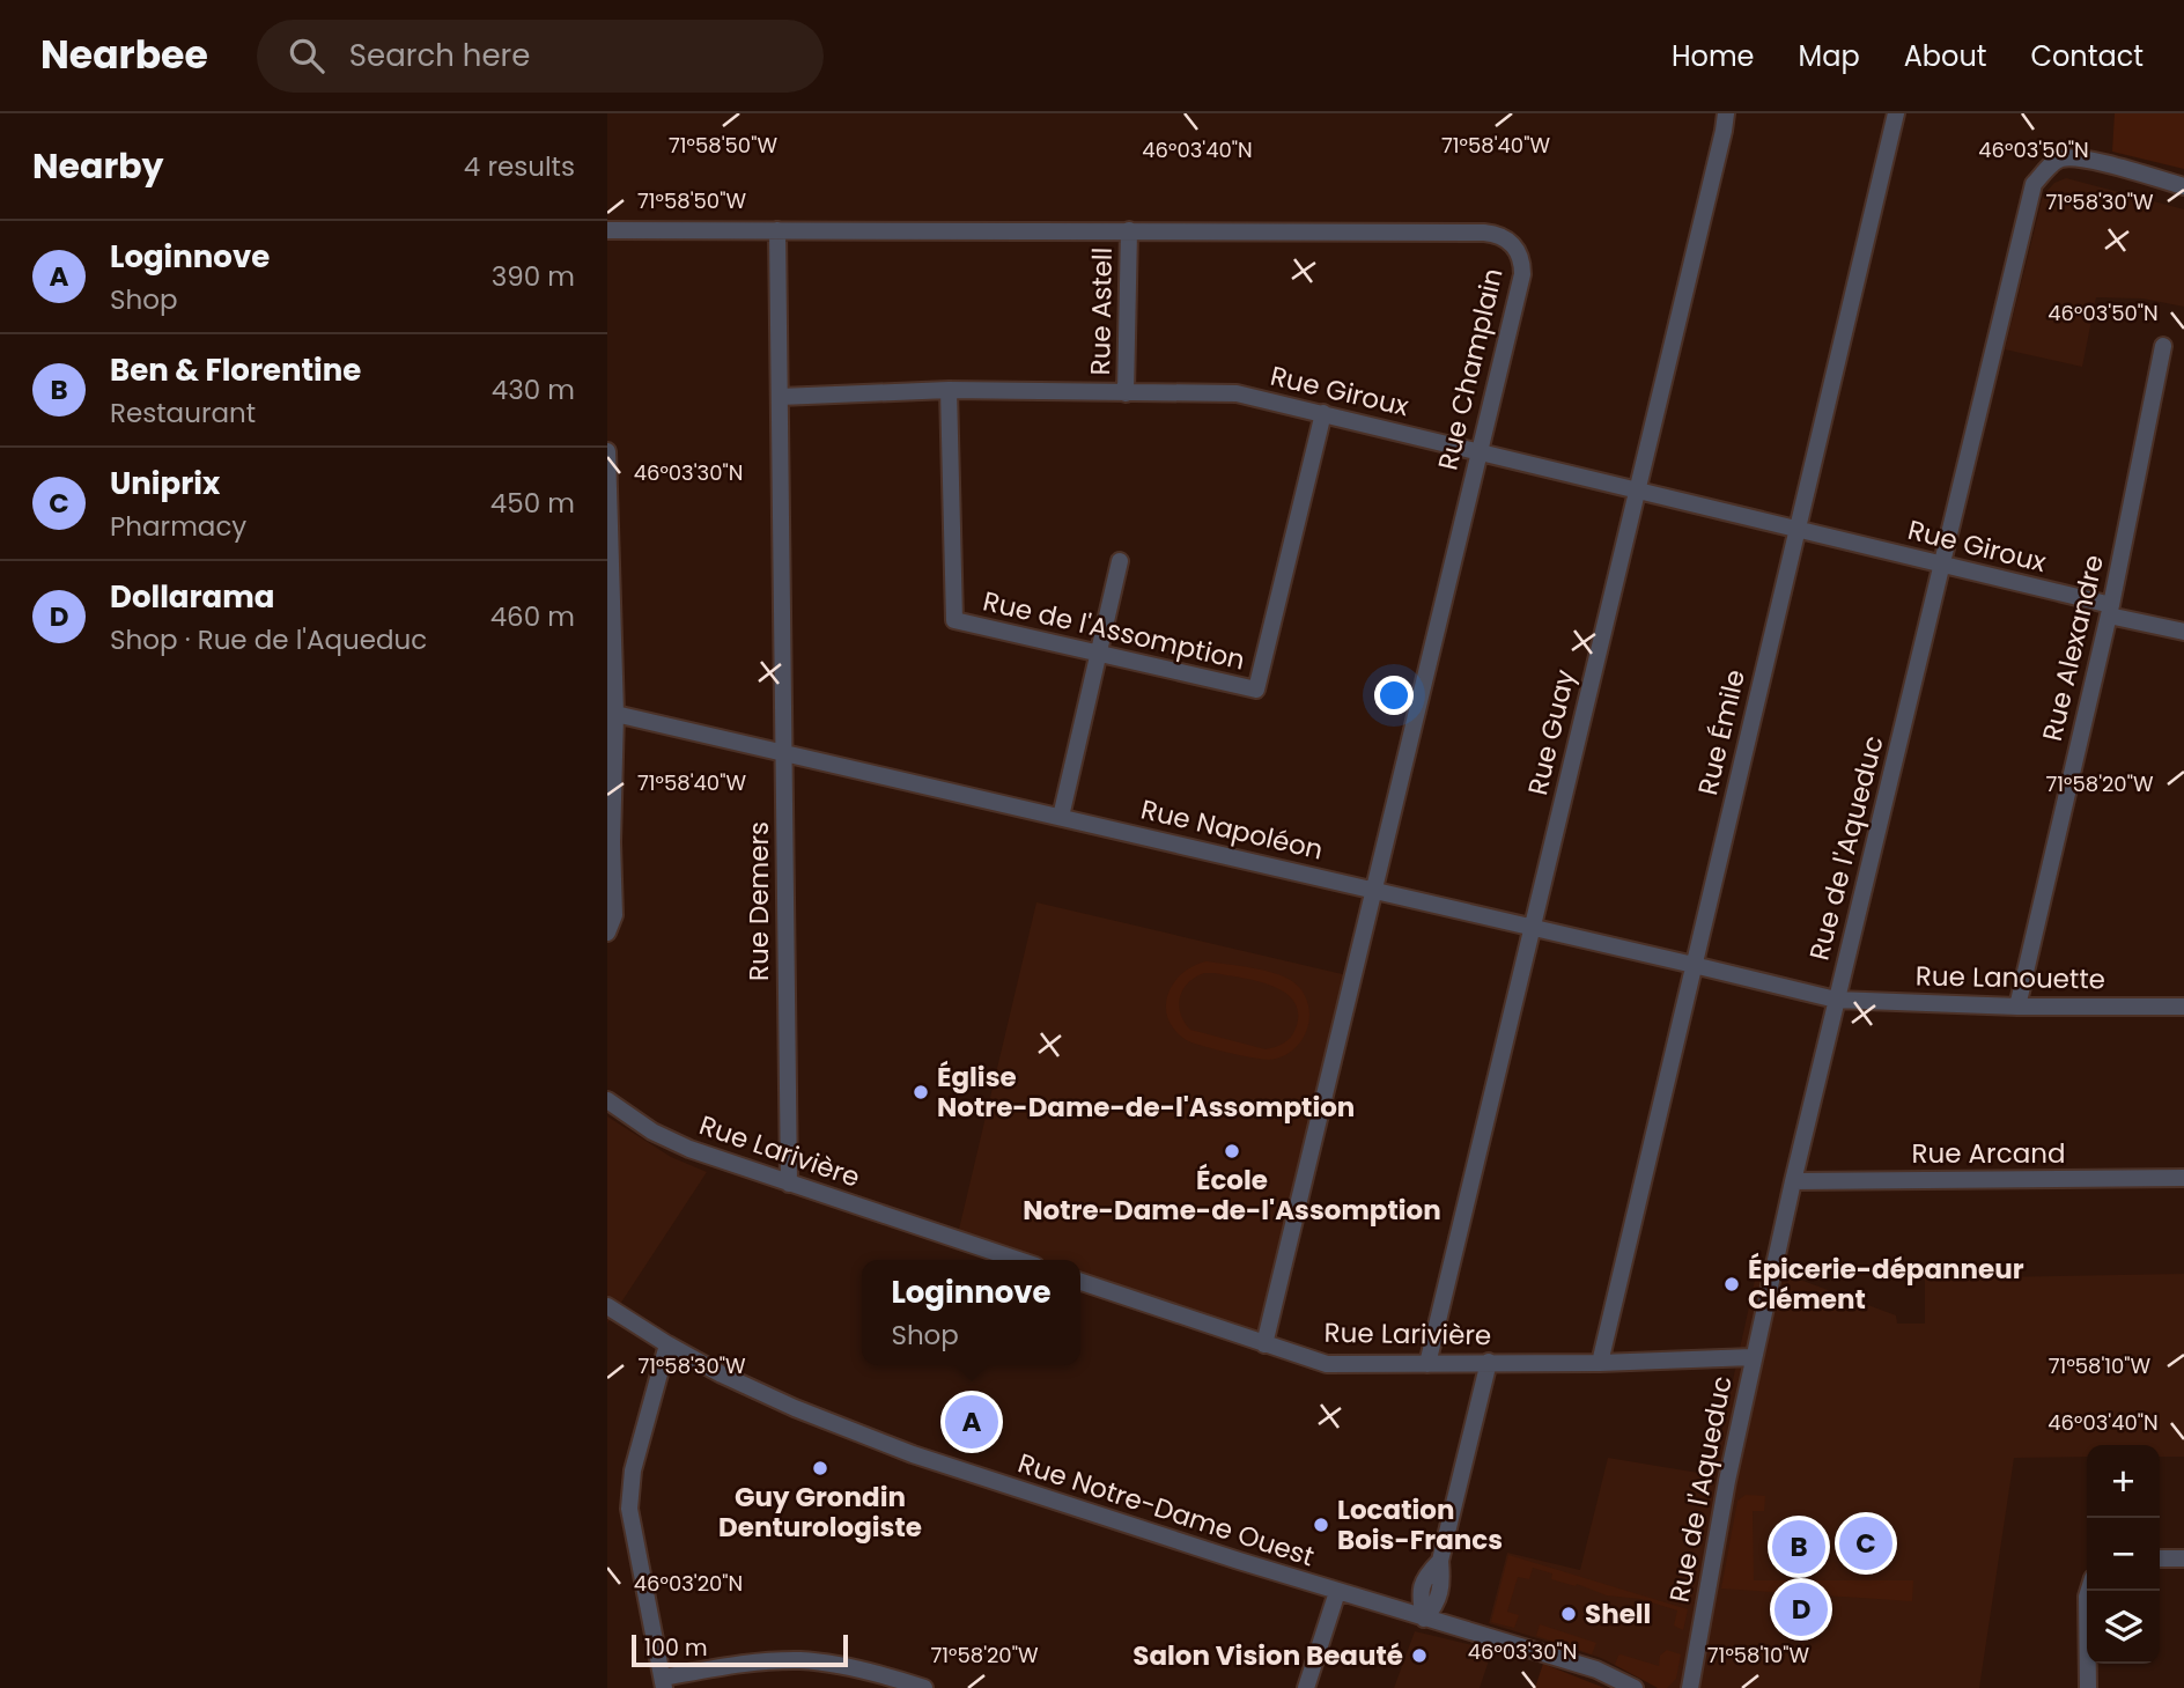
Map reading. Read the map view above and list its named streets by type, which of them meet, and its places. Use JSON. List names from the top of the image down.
{
  "streets": {
    "street": [
      "Rue Astell",
      "Rue Champlain",
      "Rue Giroux",
      "Rue de l'Assomption",
      "Rue Alexandre",
      "Rue Guay",
      "Rue Émile",
      "Rue Napoléon",
      "Rue de l'Aqueduc",
      "Rue Demers",
      "Rue Lanouette",
      "Rue Larivière",
      "Rue Arcand",
      "Rue Notre-Dame Ouest"
    ]
  },
  "crossings": [
    ["Rue Astell", "Rue Champlain"],
    ["Rue Astell", "Rue Giroux"],
    ["Rue Champlain", "Rue Giroux"],
    ["Rue Champlain", "Rue Napoléon"],
    ["Rue Champlain", "Rue Demers"],
    ["Rue Champlain", "Rue Larivière"],
    ["Rue Giroux", "Rue de l'Assomption"],
    ["Rue Giroux", "Rue Alexandre"],
    ["Rue Giroux", "Rue Guay"],
    ["Rue Giroux", "Rue Émile"],
    ["Rue Giroux", "Rue de l'Aqueduc"],
    ["Rue Giroux", "Rue Demers"],
    ["Rue Alexandre", "Rue Lanouette"],
    ["Rue Guay", "Rue Napoléon"],
    ["Rue Guay", "Rue Larivière"],
    ["Rue Émile", "Rue Napoléon"],
    ["Rue Émile", "Rue Larivière"],
    ["Rue Napoléon", "Rue de l'Aqueduc"],
    ["Rue Napoléon", "Rue Demers"],
    ["Rue Napoléon", "Rue Lanouette"],
    ["Rue de l'Aqueduc", "Rue Lanouette"],
    ["Rue de l'Aqueduc", "Rue Larivière"],
    ["Rue de l'Aqueduc", "Rue Arcand"],
    ["Rue Demers", "Rue Larivière"]
  ],
  "places": [
    "Église Notre-Dame-de-l'Assomption",
    "École Notre-Dame-de-l'Assomption",
    "Épicerie-dépanneur Clément",
    "Guy Grondin Denturologiste",
    "Location Bois-Francs",
    "Shell",
    "Salon Vision Beauté"
  ],
  "scale_bar": "100 m",
  "page": {
    "header": "Nearbee",
    "search": "Search here",
    "nav": [
      "Home",
      "Map",
      "About",
      "Contact"
    ],
    "heading": ["Nearby", "4 results"],
    "list": [
      {
        "mark": "A",
        "name": "Loginnove",
        "note": "Shop",
        "value": "390 m"
      },
      {
        "mark": "B",
        "name": "Ben & Florentine",
        "note": "Restaurant",
        "value": "430 m"
      },
      {
        "mark": "C",
        "name": "Uniprix",
        "note": "Pharmacy",
        "value": "450 m"
      },
      {
        "mark": "D",
        "name": "Dollarama",
        "note": "Shop · Rue de l'Aqueduc",
        "value": "460 m"
      }
    ],
    "popup": ["Loginnove", "Shop"],
    "pins": [
      "A",
      "C",
      "B",
      "D"
    ],
    "map_buttons": ["+", "−"],
    "scale": "100 m"
  },
  "coordinates": [
    "71°58'50\"W",
    "71°58'40\"W",
    "46°03'40\"N",
    "46°03'50\"N",
    "71°58'30\"W",
    "46°03'30\"N",
    "71°58'20\"W",
    "71°58'10\"W",
    "46°03'20\"N"
  ]
}
